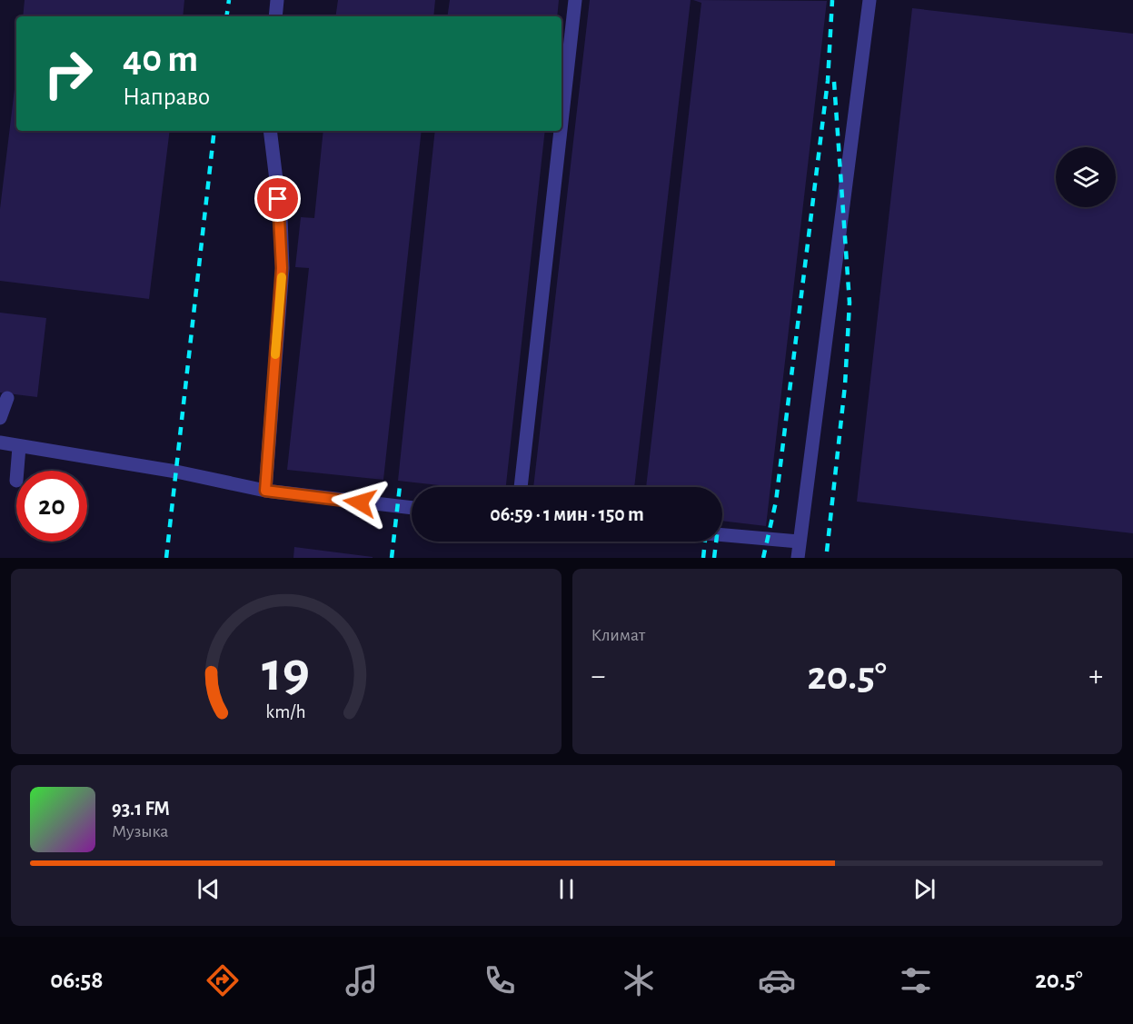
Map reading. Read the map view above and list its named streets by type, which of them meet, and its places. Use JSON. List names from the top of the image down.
{
  "page": {
    "turn": ["40 m", "Направо"],
    "limit": "20",
    "trip": "06:59 · 1 мин · 150 m",
    "tile": "Климат",
    "heat": ["−", "20.5°", "+"],
    "song": ["93.1 FM", "Музыка"],
    "tabs": ["06:58", "20.5°"],
    "gauge": ["19", "km/h"]
  }
}
